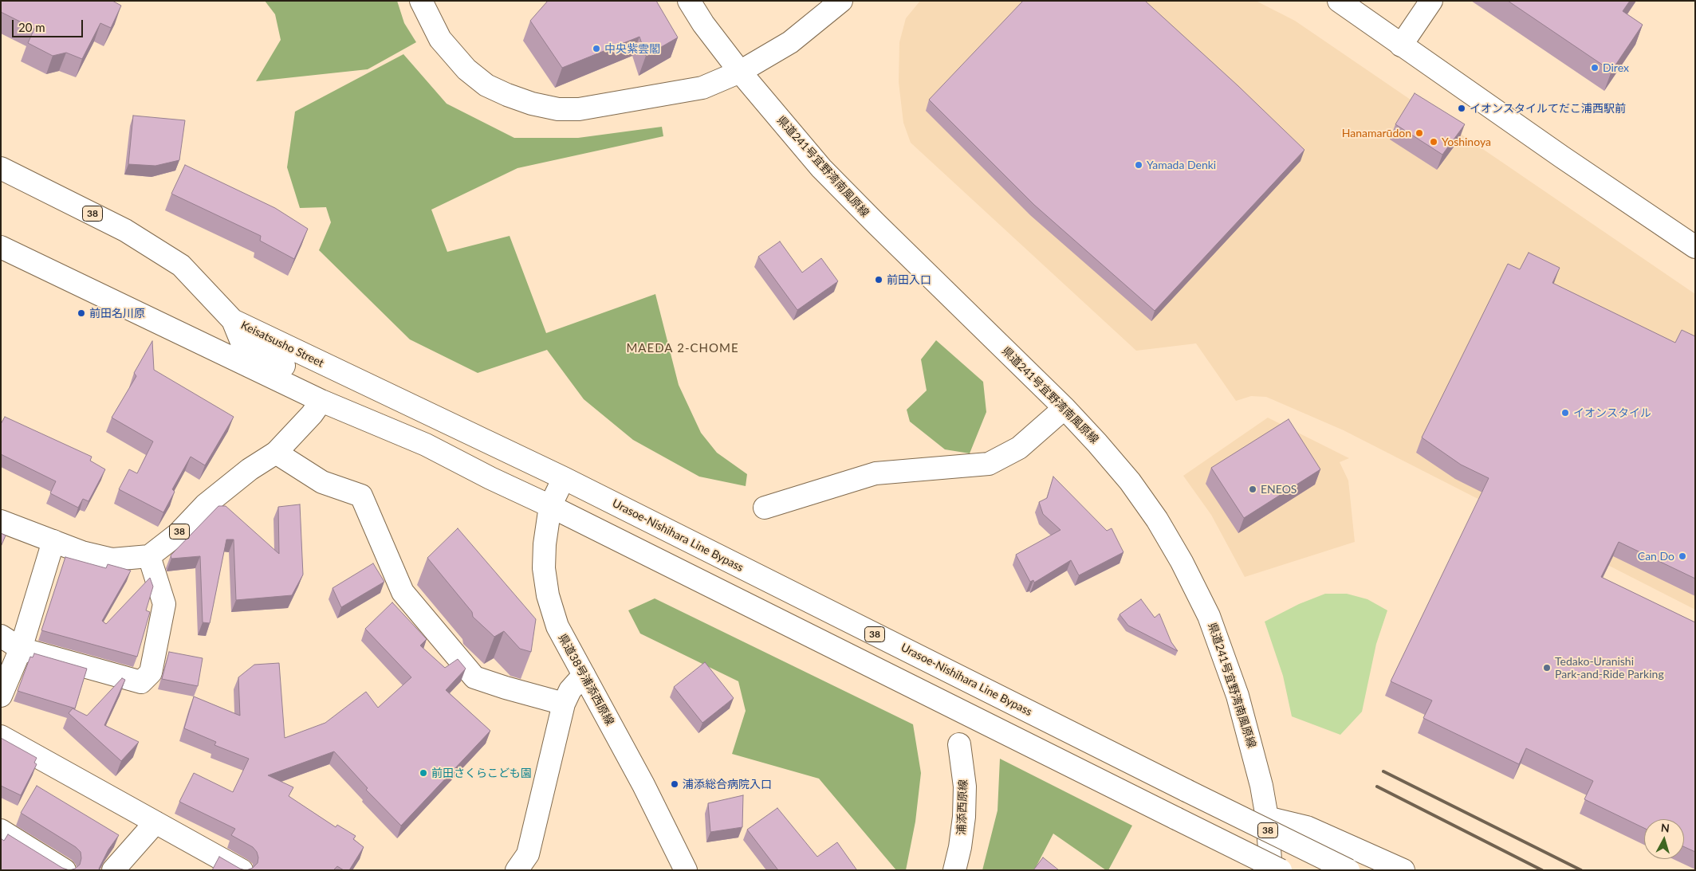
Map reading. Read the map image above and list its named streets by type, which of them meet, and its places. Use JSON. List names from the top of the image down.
{
  "streets": {
    "main road": [
      "県道241号宜野湾南風原線",
      "38",
      "Keisatsusho Street",
      "Urasoe-Nishihara Line Bypass",
      "県道38号浦添西原線",
      "浦添西原線"
    ]
  },
  "crossings": [
    ["Keisatsusho Street", "Urasoe-Nishihara Line Bypass"],
    ["Keisatsusho Street", "県道38号浦添西原線"],
    ["Urasoe-Nishihara Line Bypass", "県道38号浦添西原線"]
  ],
  "districts": ["MAEDA 2-CHOME"],
  "places": [
    "中央紫雲閣",
    "Direx",
    "イオンスタイルてだこ浦西駅前",
    "Hanamarūdon",
    "Yoshinoya",
    "Yamada Denki",
    "前田入口",
    "前田名川原",
    "イオンスタイル",
    "ENEOS",
    "Can Do",
    "Tedako-Uranishi Park-and-Ride Parking",
    "前田さくらこども園",
    "浦添総合病院入口"
  ],
  "scale_bar": "20 m",
  "north": "top"
}
